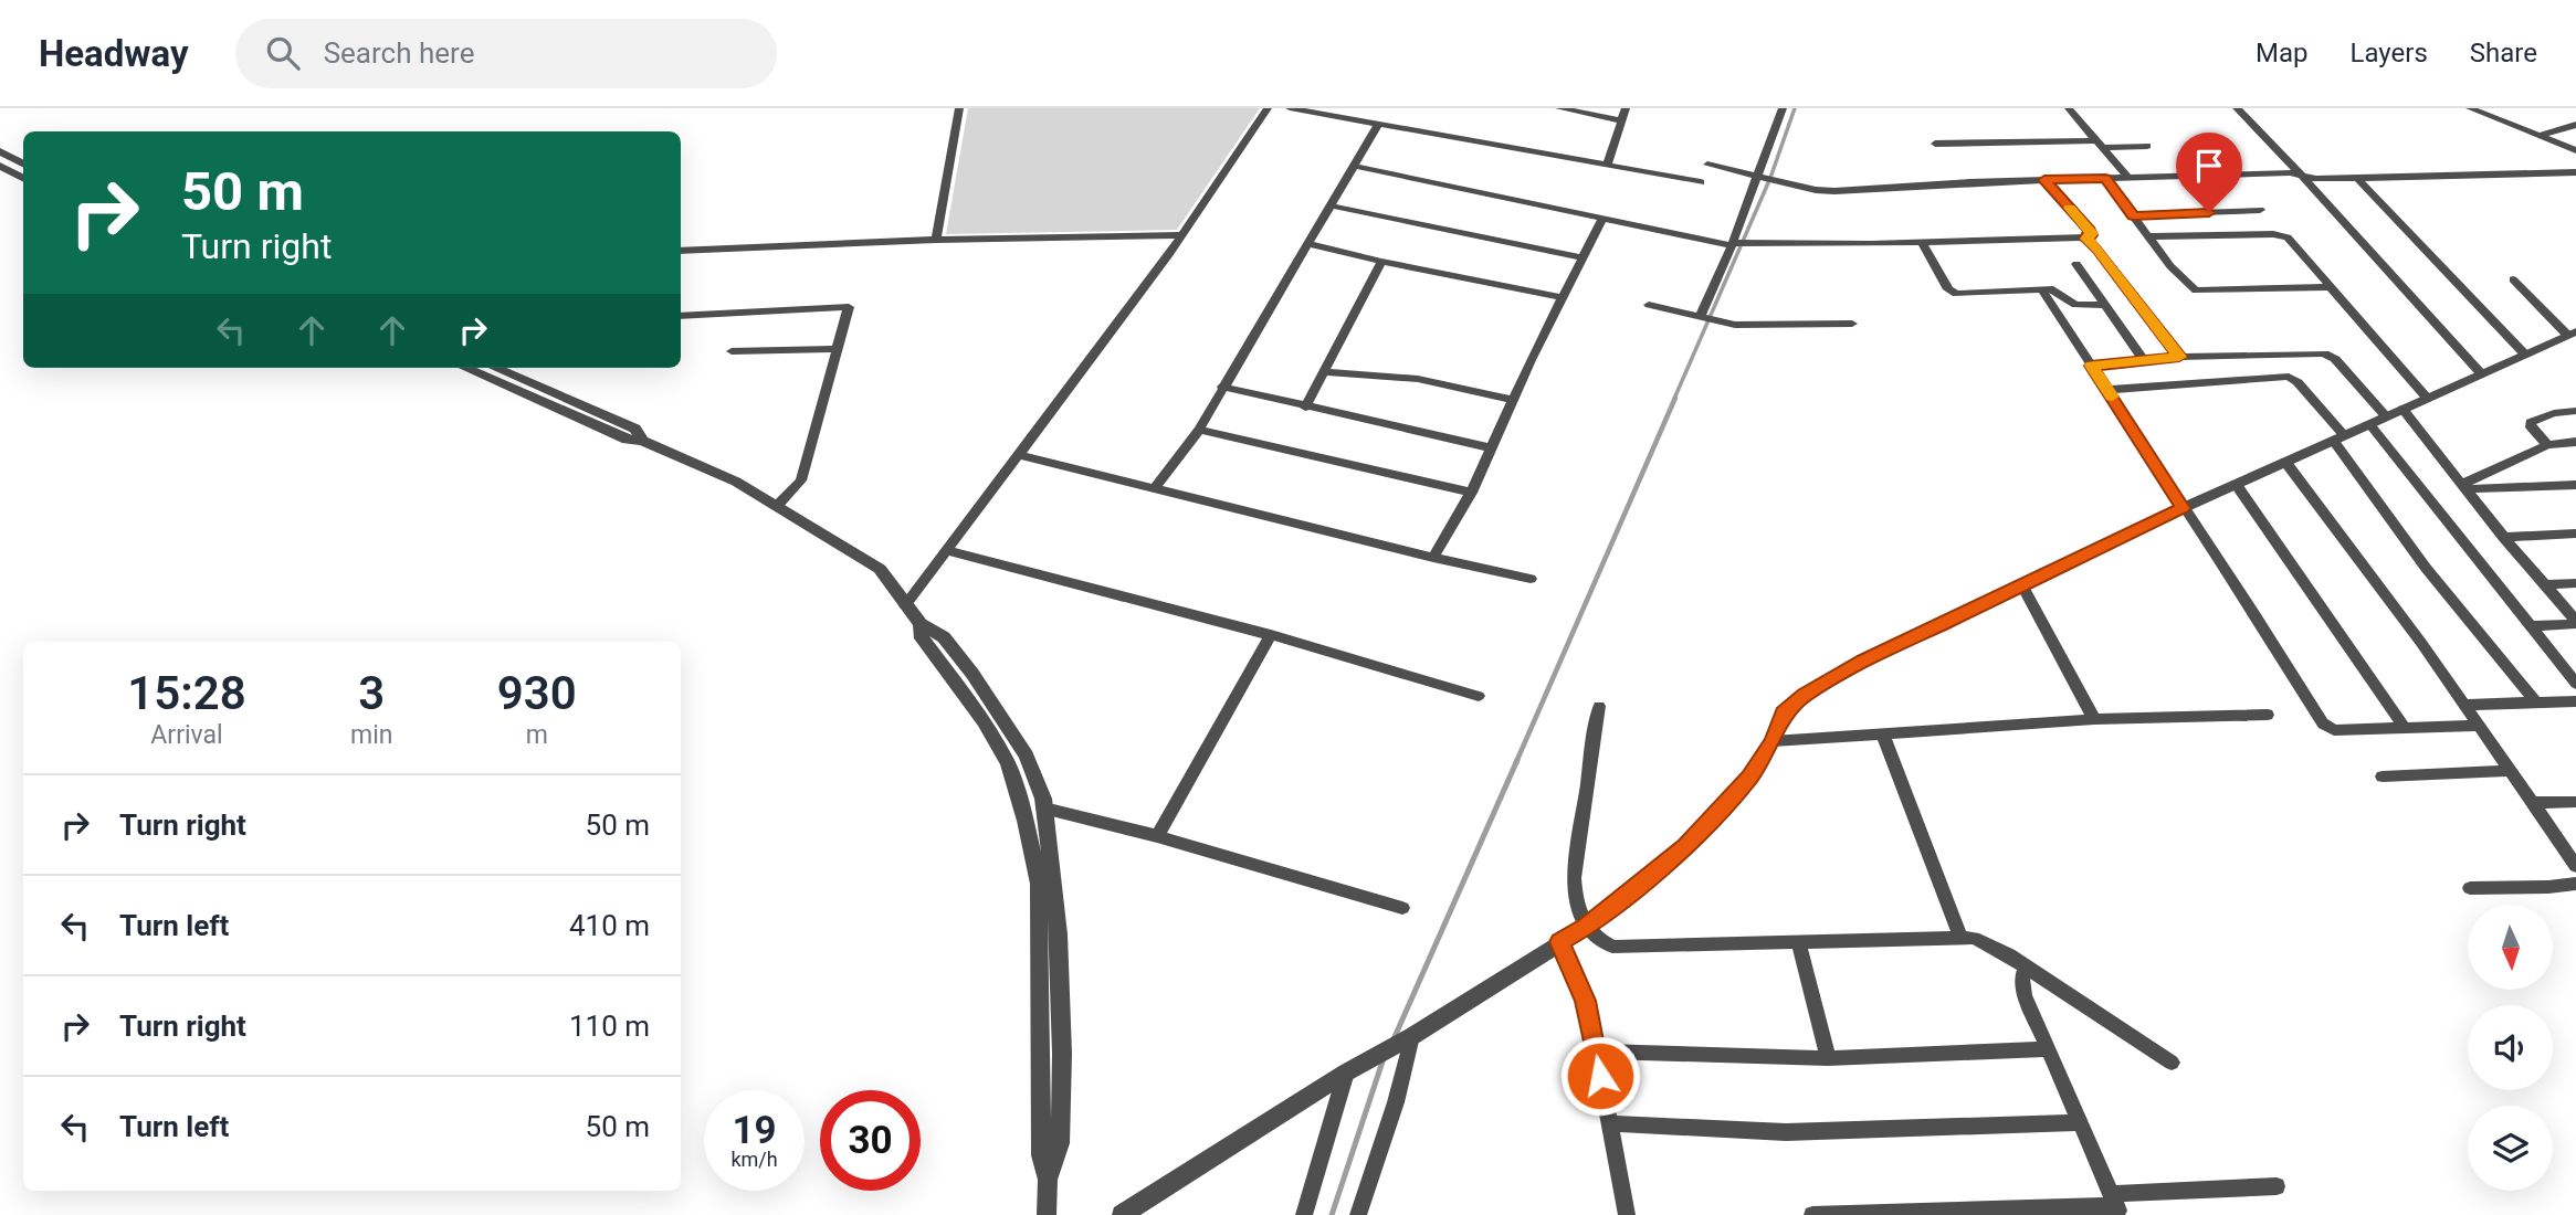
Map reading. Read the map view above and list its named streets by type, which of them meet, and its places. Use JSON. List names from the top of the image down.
{
  "north": "bottom",
  "page": {
    "header": "Headway",
    "search": "Search here",
    "nav": ["Map", "Layers", "Share"],
    "turn": ["50 m", "Turn right"],
    "eta": [
      "15:28",
      "Arrival",
      "3",
      "min",
      "930",
      "m"
    ],
    "list": [
      {
        "name": "Turn right",
        "value": "50 m"
      },
      {
        "name": "Turn left",
        "value": "410 m"
      },
      {
        "name": "Turn right",
        "value": "110 m"
      },
      {
        "name": "Turn left",
        "value": "50 m"
      }
    ],
    "speed": "19 km/h",
    "limit": "30"
  }
}
